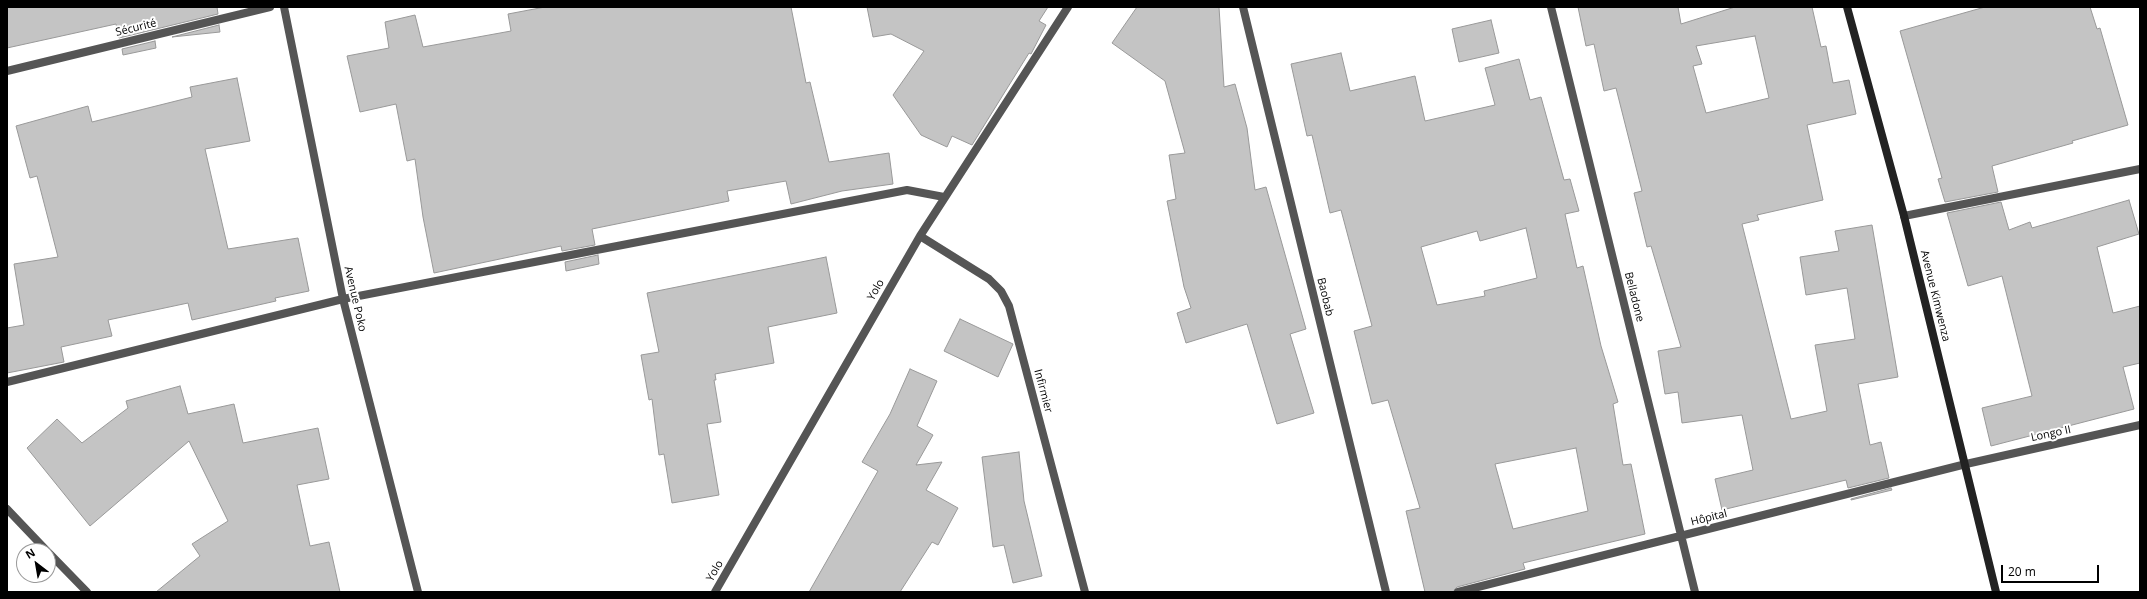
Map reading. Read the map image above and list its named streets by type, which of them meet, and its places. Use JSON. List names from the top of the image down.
{
  "streets": {
    "street": [
      "Sécurité",
      "Yolo",
      "Avenue Kimwenza",
      "Baobab",
      "Belladone",
      "Avenue Poko",
      "Infirmier",
      "Longo II",
      "Hôpital"
    ]
  },
  "crossings": [
    ["Yolo", "Infirmier"],
    ["Avenue Kimwenza", "Longo II"],
    ["Avenue Kimwenza", "Hôpital"],
    ["Belladone", "Hôpital"],
    ["Longo II", "Hôpital"]
  ],
  "scale_bar": "20 m",
  "north": "top left"
}
